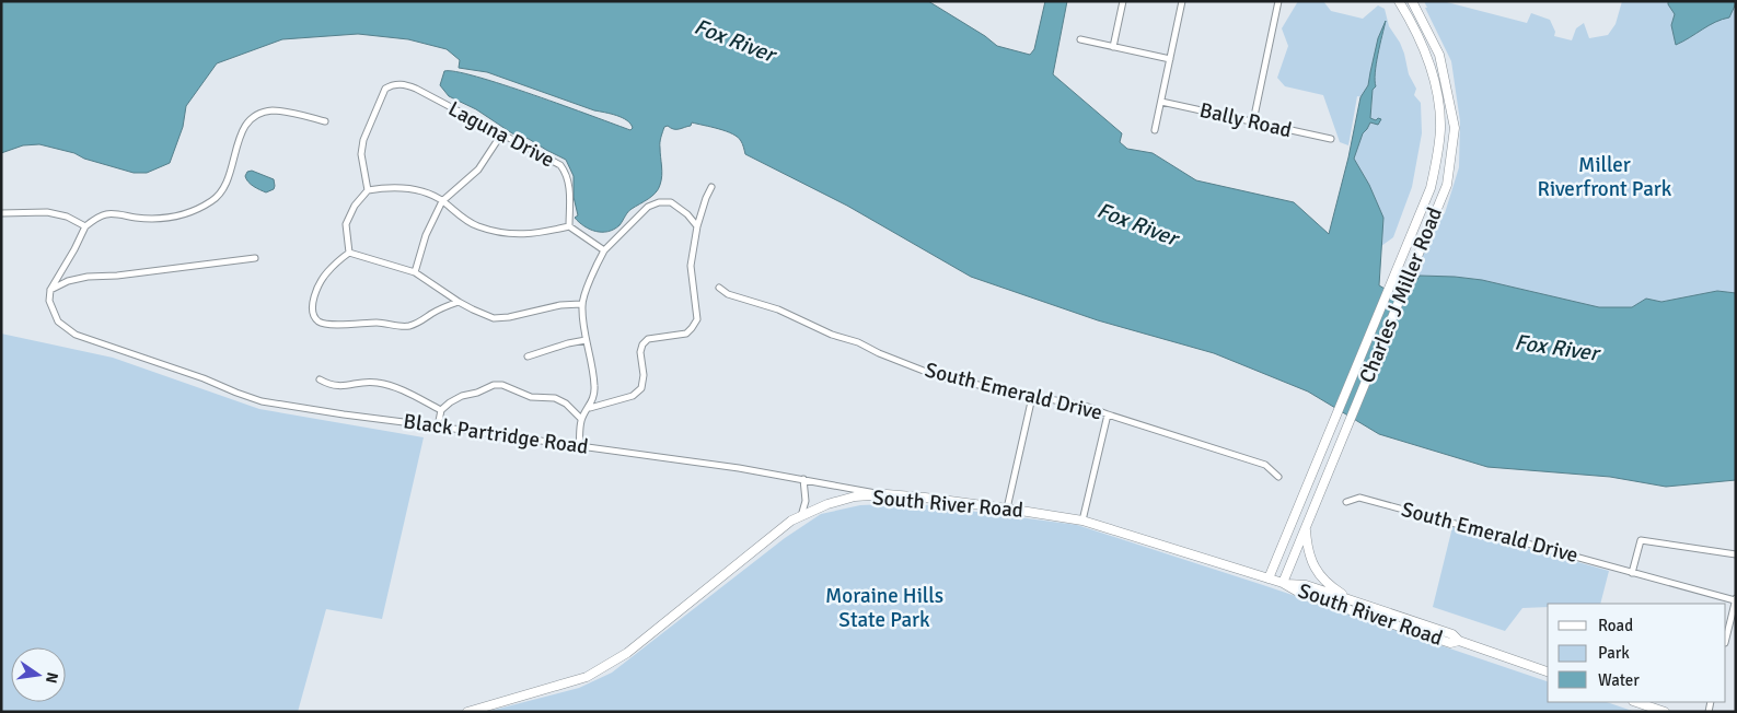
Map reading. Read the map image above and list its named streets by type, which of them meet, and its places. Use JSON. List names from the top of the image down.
{
  "streets": {
    "street": [
      "Bally Road",
      "Laguna Drive",
      "Charles J Miller Road",
      "South Emerald Drive",
      "Black Partridge Road",
      "South River Road"
    ]
  },
  "crossings": [
    ["Charles J Miller Road", "South River Road"],
    ["Black Partridge Road", "South River Road"]
  ],
  "water": ["Fox River"],
  "parks": ["Miller Riverfront Park", "Moraine Hills State Park"],
  "legend": ["Road", "Park", "Water"],
  "north": "right"
}
